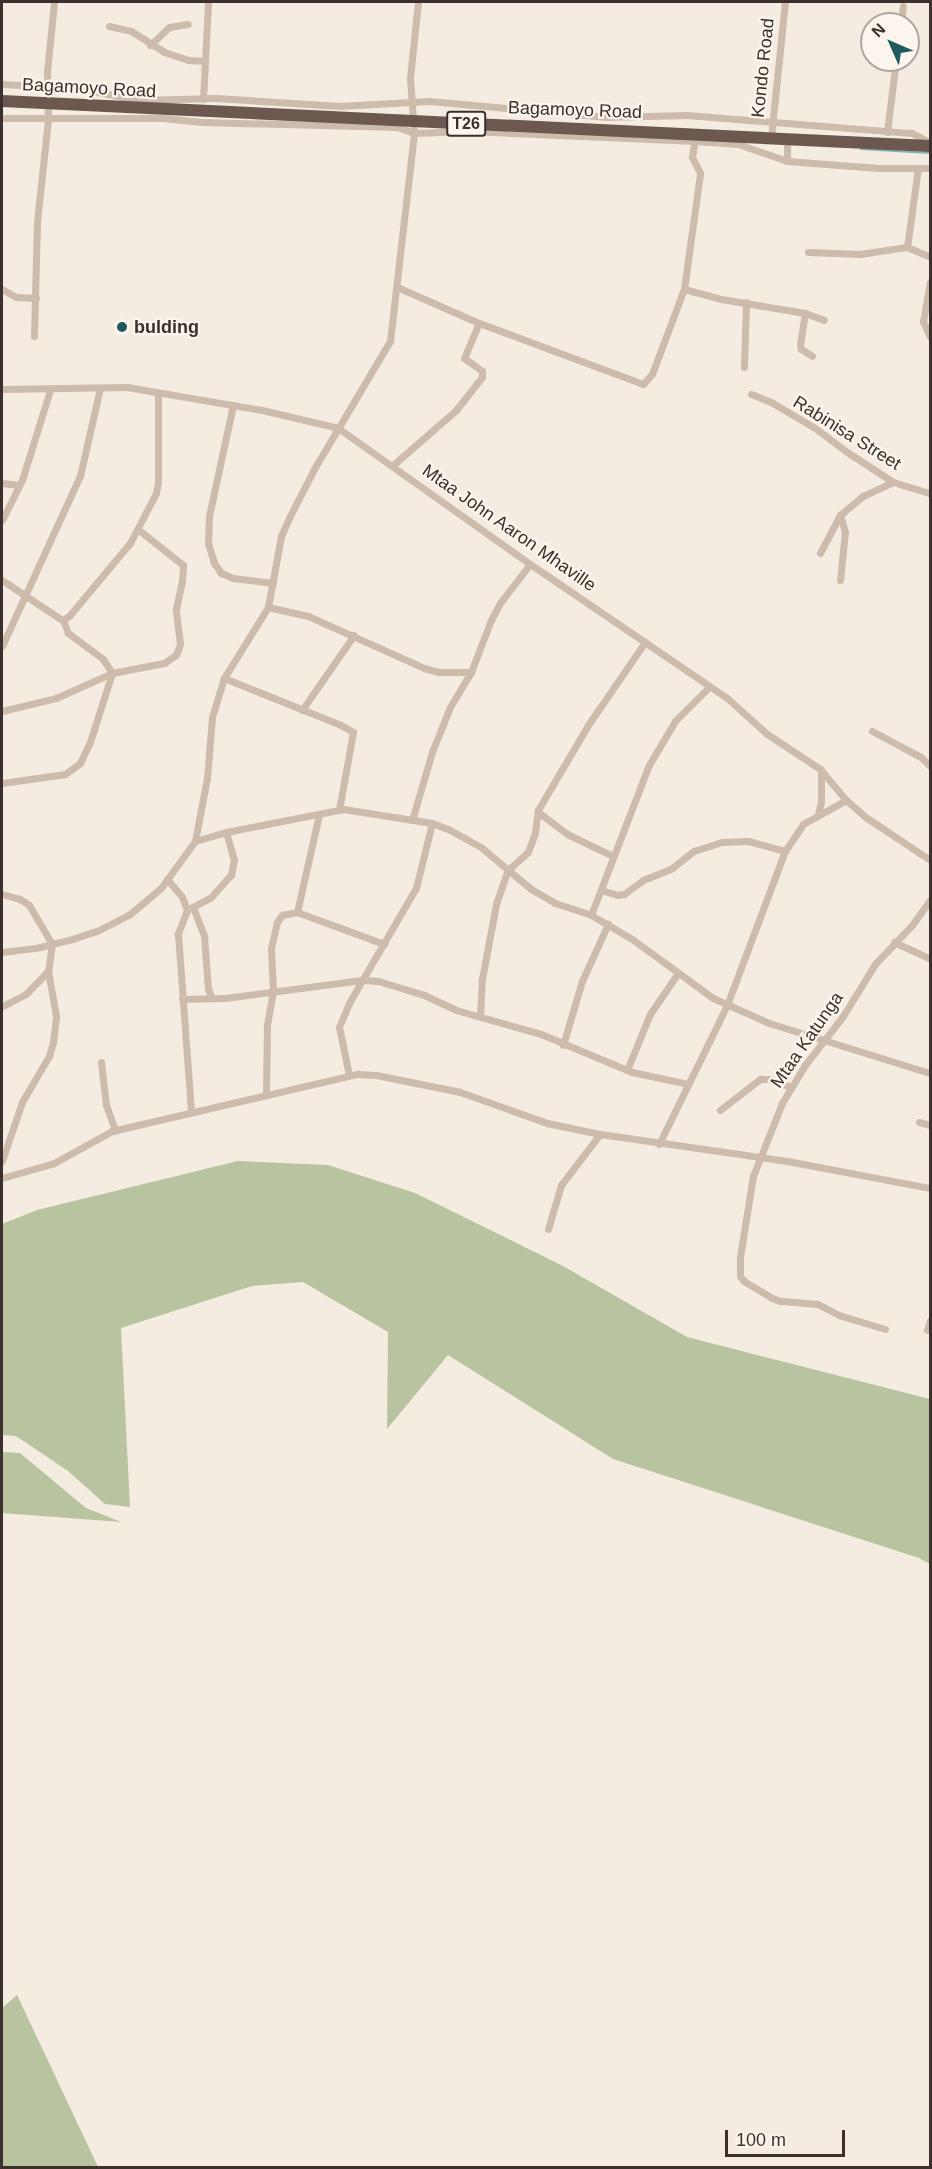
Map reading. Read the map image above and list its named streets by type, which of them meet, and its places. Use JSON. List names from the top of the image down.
{
  "streets": {
    "highway": ["Bagamoyo Road", "T26"],
    "street": [
      "Kondo Road",
      "Rabinisa Street",
      "Mtaa John Aaron Mhaville",
      "Mtaa Katunga"
    ]
  },
  "crossings": [
    ["Kondo Road", "Bagamoyo Road"]
  ],
  "places": ["bulding"],
  "scale_bar": "100 m",
  "north": "top left"
}
